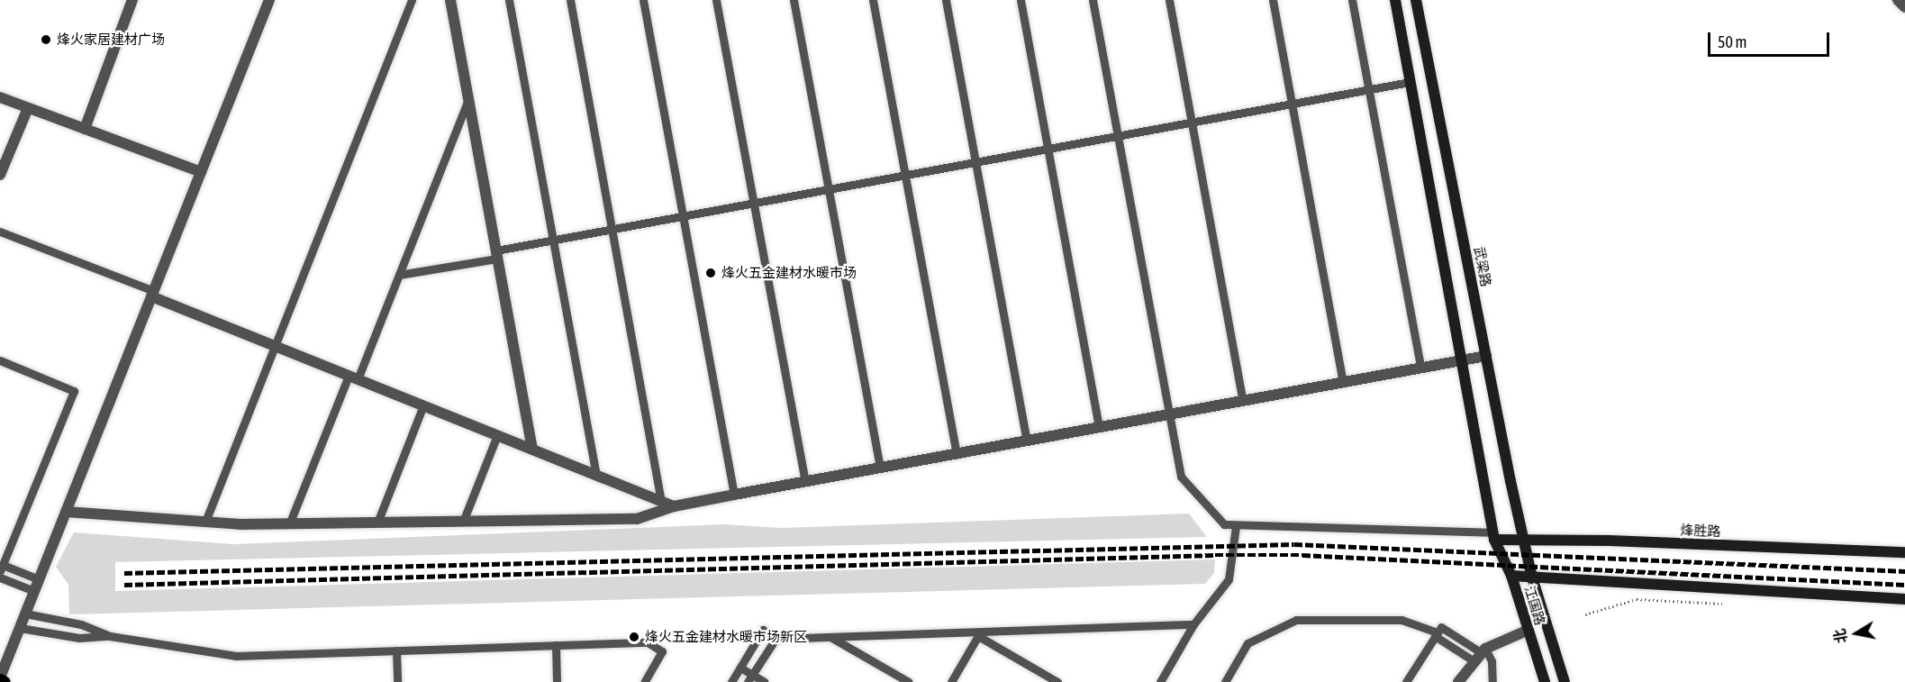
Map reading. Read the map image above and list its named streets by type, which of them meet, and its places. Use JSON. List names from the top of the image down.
{
  "streets": {
    "main road": ["武梁路", "烽胜路", "江国路"]
  },
  "crossings": [
    ["武梁路", "烽胜路"],
    ["武梁路", "江国路"],
    ["烽胜路", "江国路"]
  ],
  "places": ["烽火家居建材广场", "烽火五金建材水暖市场", "烽火五金建材水暖市场新区"],
  "scale_bar": "50 m",
  "north": "left"
}
